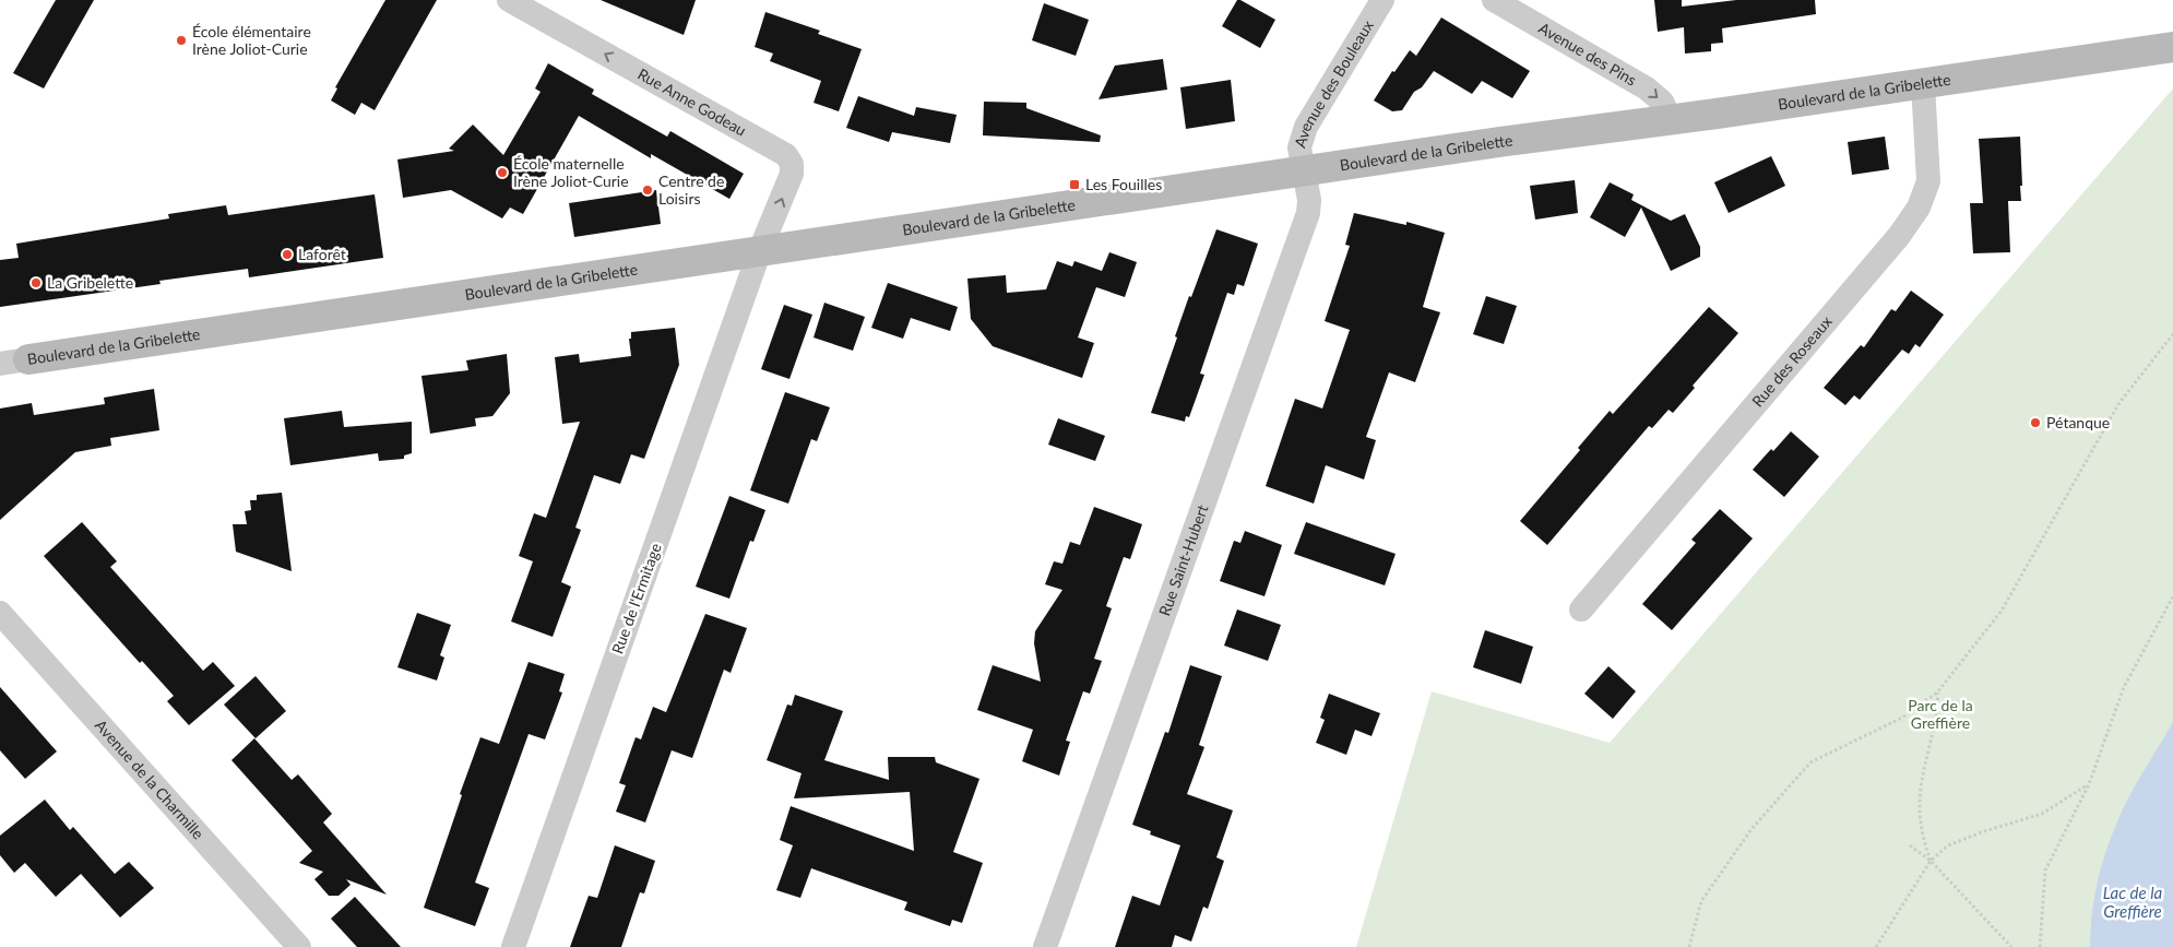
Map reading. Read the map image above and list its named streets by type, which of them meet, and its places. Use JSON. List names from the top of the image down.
{
  "streets": {
    "main road": ["Boulevard de la Gribelette"],
    "street": [
      "Avenue des Pins",
      "Avenue des Bouleaux",
      "Rue Anne Godeau",
      "Rue des Roseaux",
      "Rue Saint-Hubert",
      "Rue de l'Ermitage",
      "Avenue de la Charmille"
    ]
  },
  "crossings": [
    ["Avenue des Pins", "Boulevard de la Gribelette"],
    ["Avenue des Bouleaux", "Boulevard de la Gribelette"],
    ["Avenue des Bouleaux", "Rue Saint-Hubert"],
    ["Boulevard de la Gribelette", "Rue Anne Godeau"],
    ["Boulevard de la Gribelette", "Rue des Roseaux"],
    ["Boulevard de la Gribelette", "Rue Saint-Hubert"],
    ["Boulevard de la Gribelette", "Rue de l'Ermitage"],
    ["Rue Anne Godeau", "Rue de l'Ermitage"]
  ],
  "one_way": ["Avenue des Pins", "Rue Anne Godeau"],
  "water": ["Lac de la Greffière"],
  "parks": ["Parc de la Greffière"],
  "places": {
    "other": [
      "École élémentaire Irène Joliot-Curie",
      "École maternelle Irène Joliot-Curie",
      "Centre de Loisirs",
      "Laforêt",
      "La Gribelette",
      "Pétanque"
    ],
    "transit": ["Les Fouilles"]
  }
}
